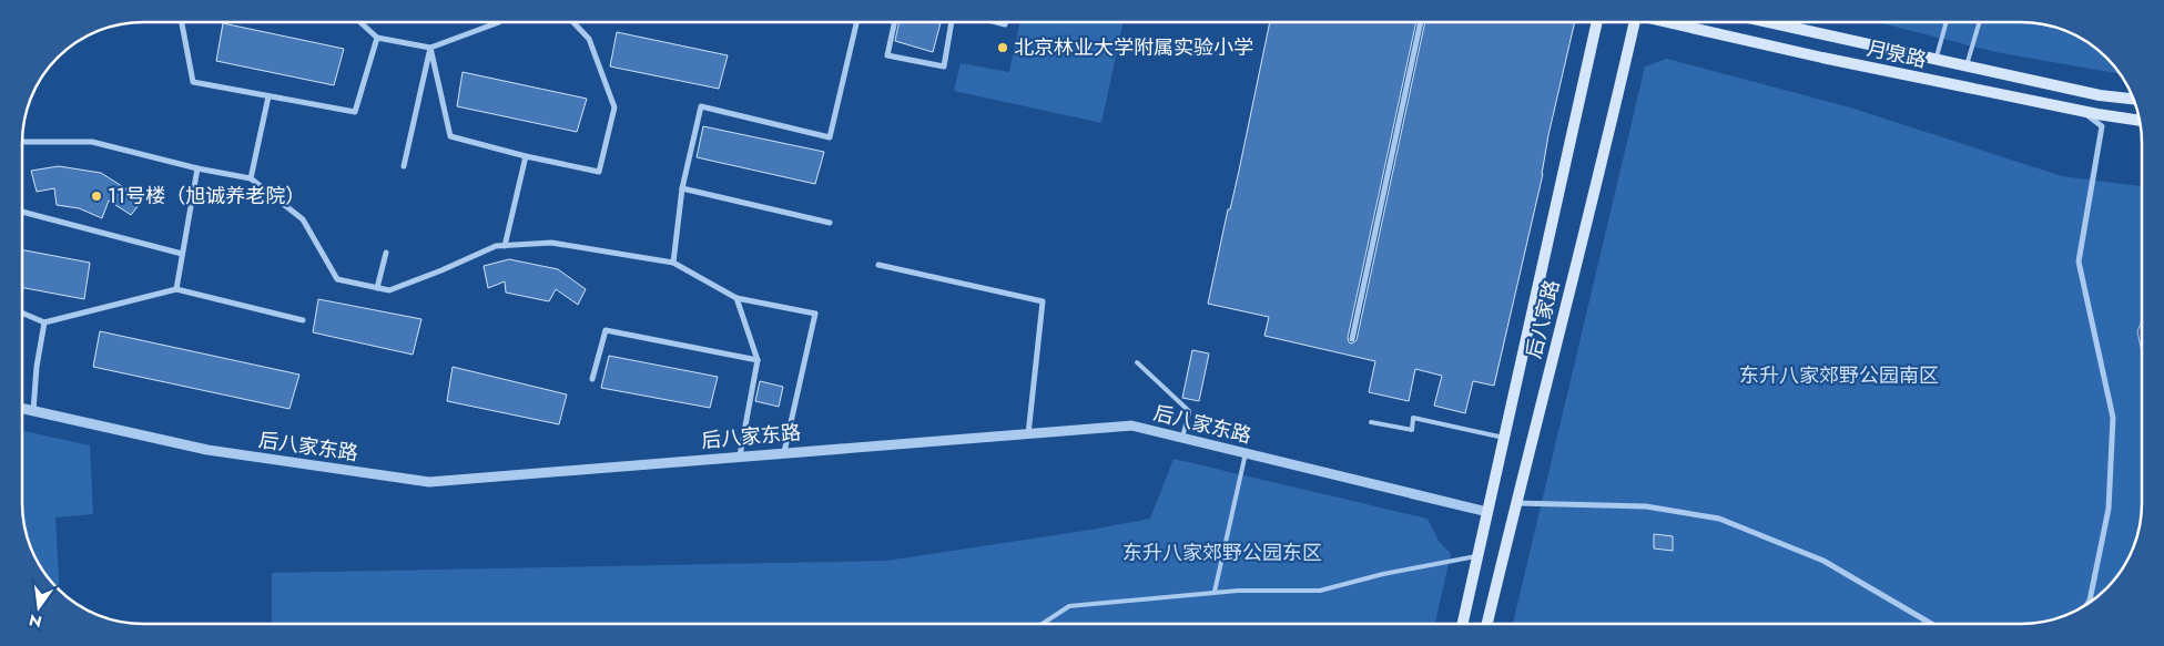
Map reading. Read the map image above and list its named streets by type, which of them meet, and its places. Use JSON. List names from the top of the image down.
{
  "streets": {
    "main road": ["月泉路", "后八家路"],
    "street": ["后八家东路"]
  },
  "crossings": [
    ["后八家路", "后八家东路"]
  ],
  "parks": ["东升八家郊野公园南区", "东升八家郊野公园东区"],
  "places": ["北京林业大学附属实验小学", "11号楼（旭诚养老院）"],
  "north": "bottom"
}
